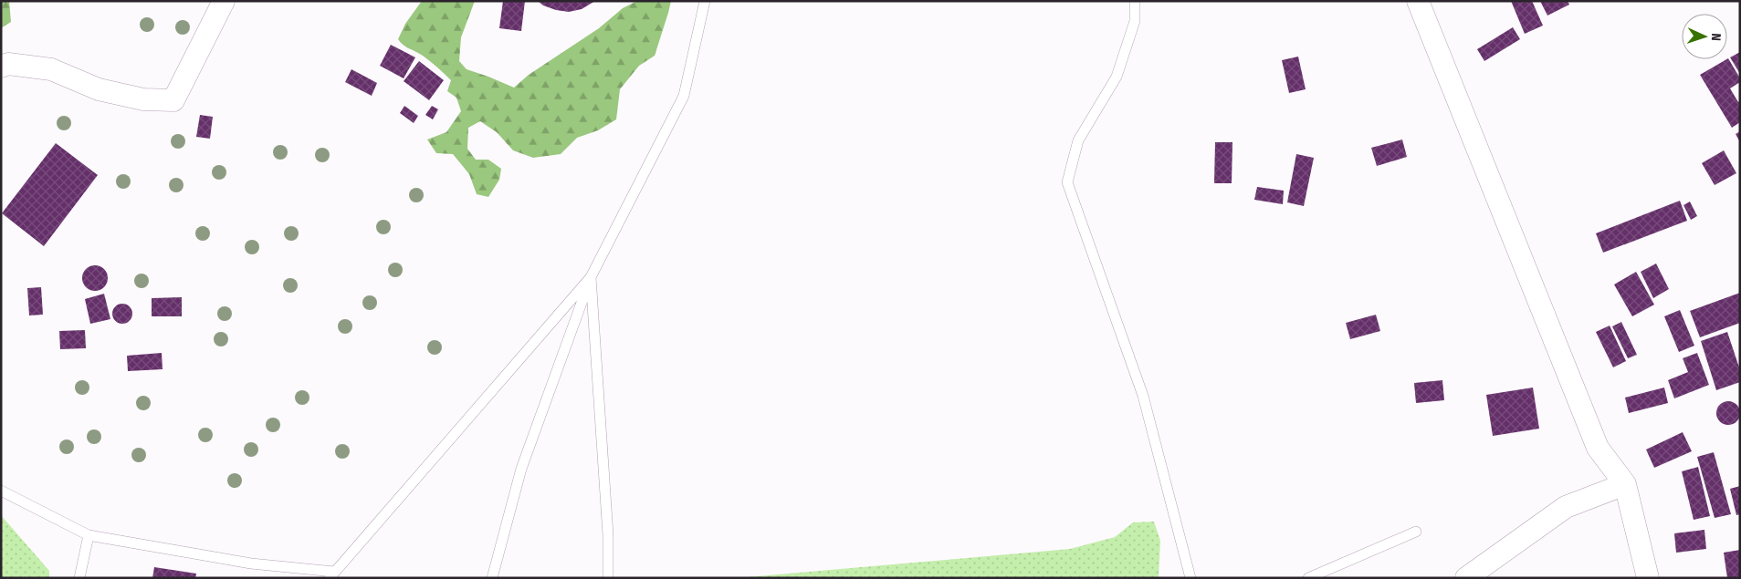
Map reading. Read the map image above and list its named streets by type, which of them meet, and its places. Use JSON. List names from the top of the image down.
{
  "north": "right"
}
